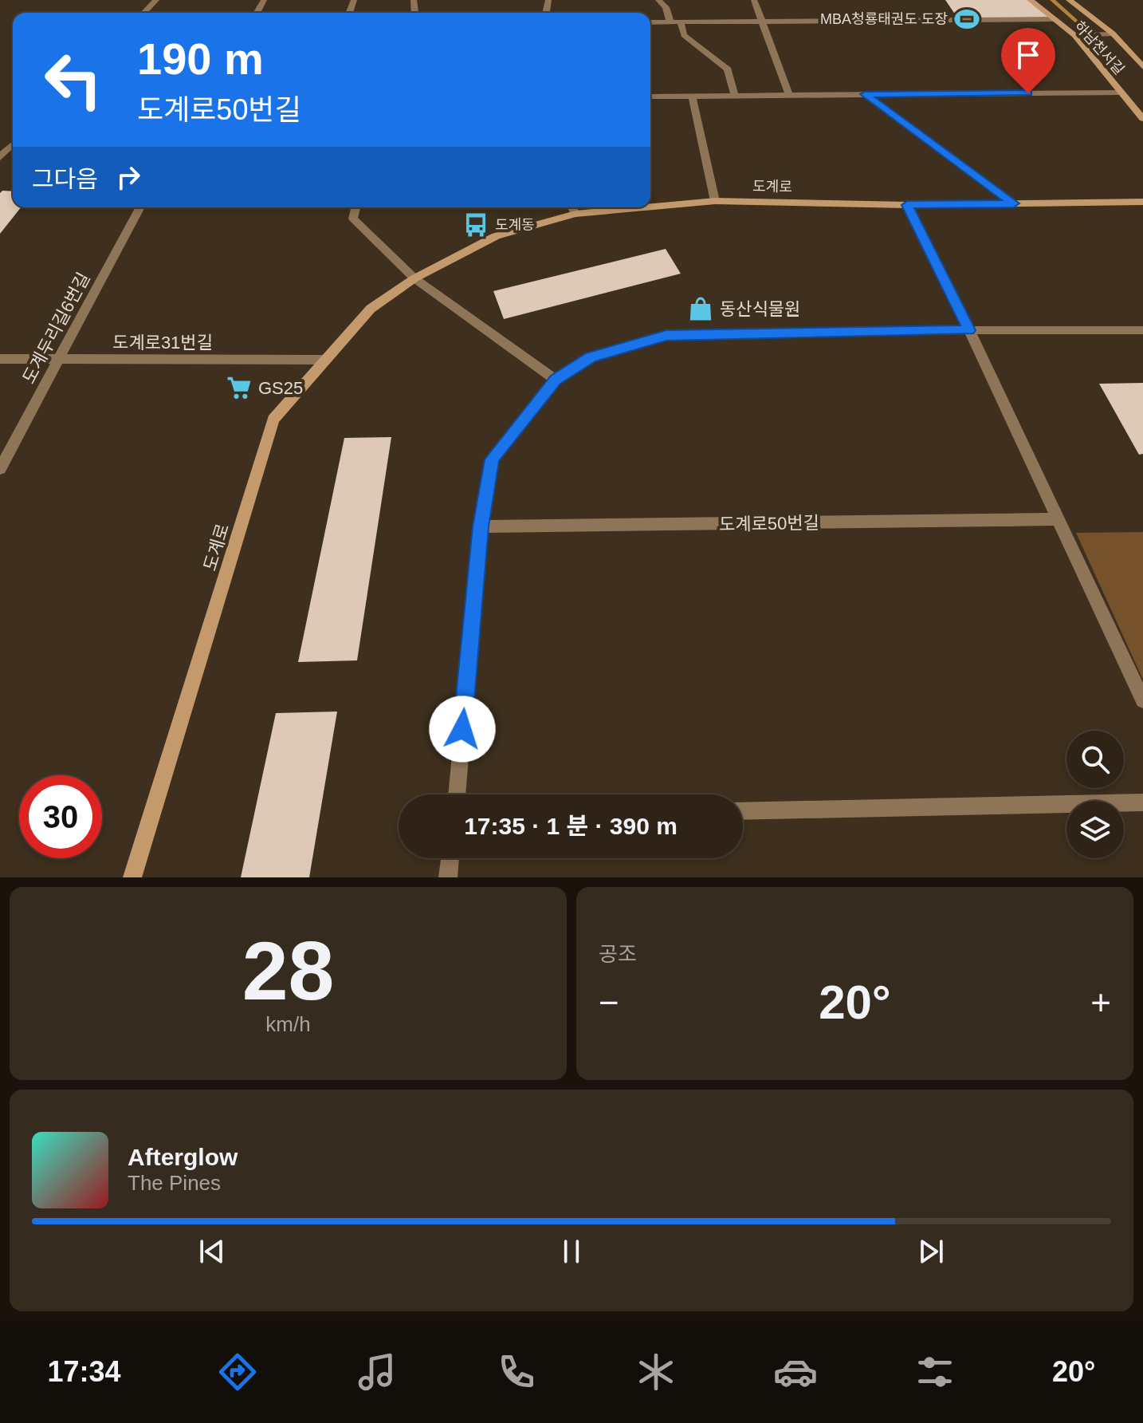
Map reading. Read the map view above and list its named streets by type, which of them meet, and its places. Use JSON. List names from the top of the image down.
{
  "streets": {
    "street": [
      "하남천서길",
      "도계로",
      "도계두리길6번길",
      "도계로31번길",
      "도계로50번길"
    ]
  },
  "crossings": [
    ["도계로", "도계로31번길"],
    ["도계두리길6번길", "도계로31번길"]
  ],
  "places": {
    "sports": ["MBA청룡태권도 도장"],
    "bus stop": ["도계동"],
    "shop": ["동산식물원"],
    "supermarket": ["GS25"]
  },
  "page": {
    "turn": ["190 m", "도계로50번길"],
    "then": "그다음",
    "limit": "30",
    "trip": "17:35 · 1 분 · 390 m",
    "tile": [
      ["28", "km/h"],
      "공조"
    ],
    "heat": ["−", "20°", "+"],
    "song": ["Afterglow", "The Pines"],
    "tabs": ["17:34", "20°"]
  }
}
